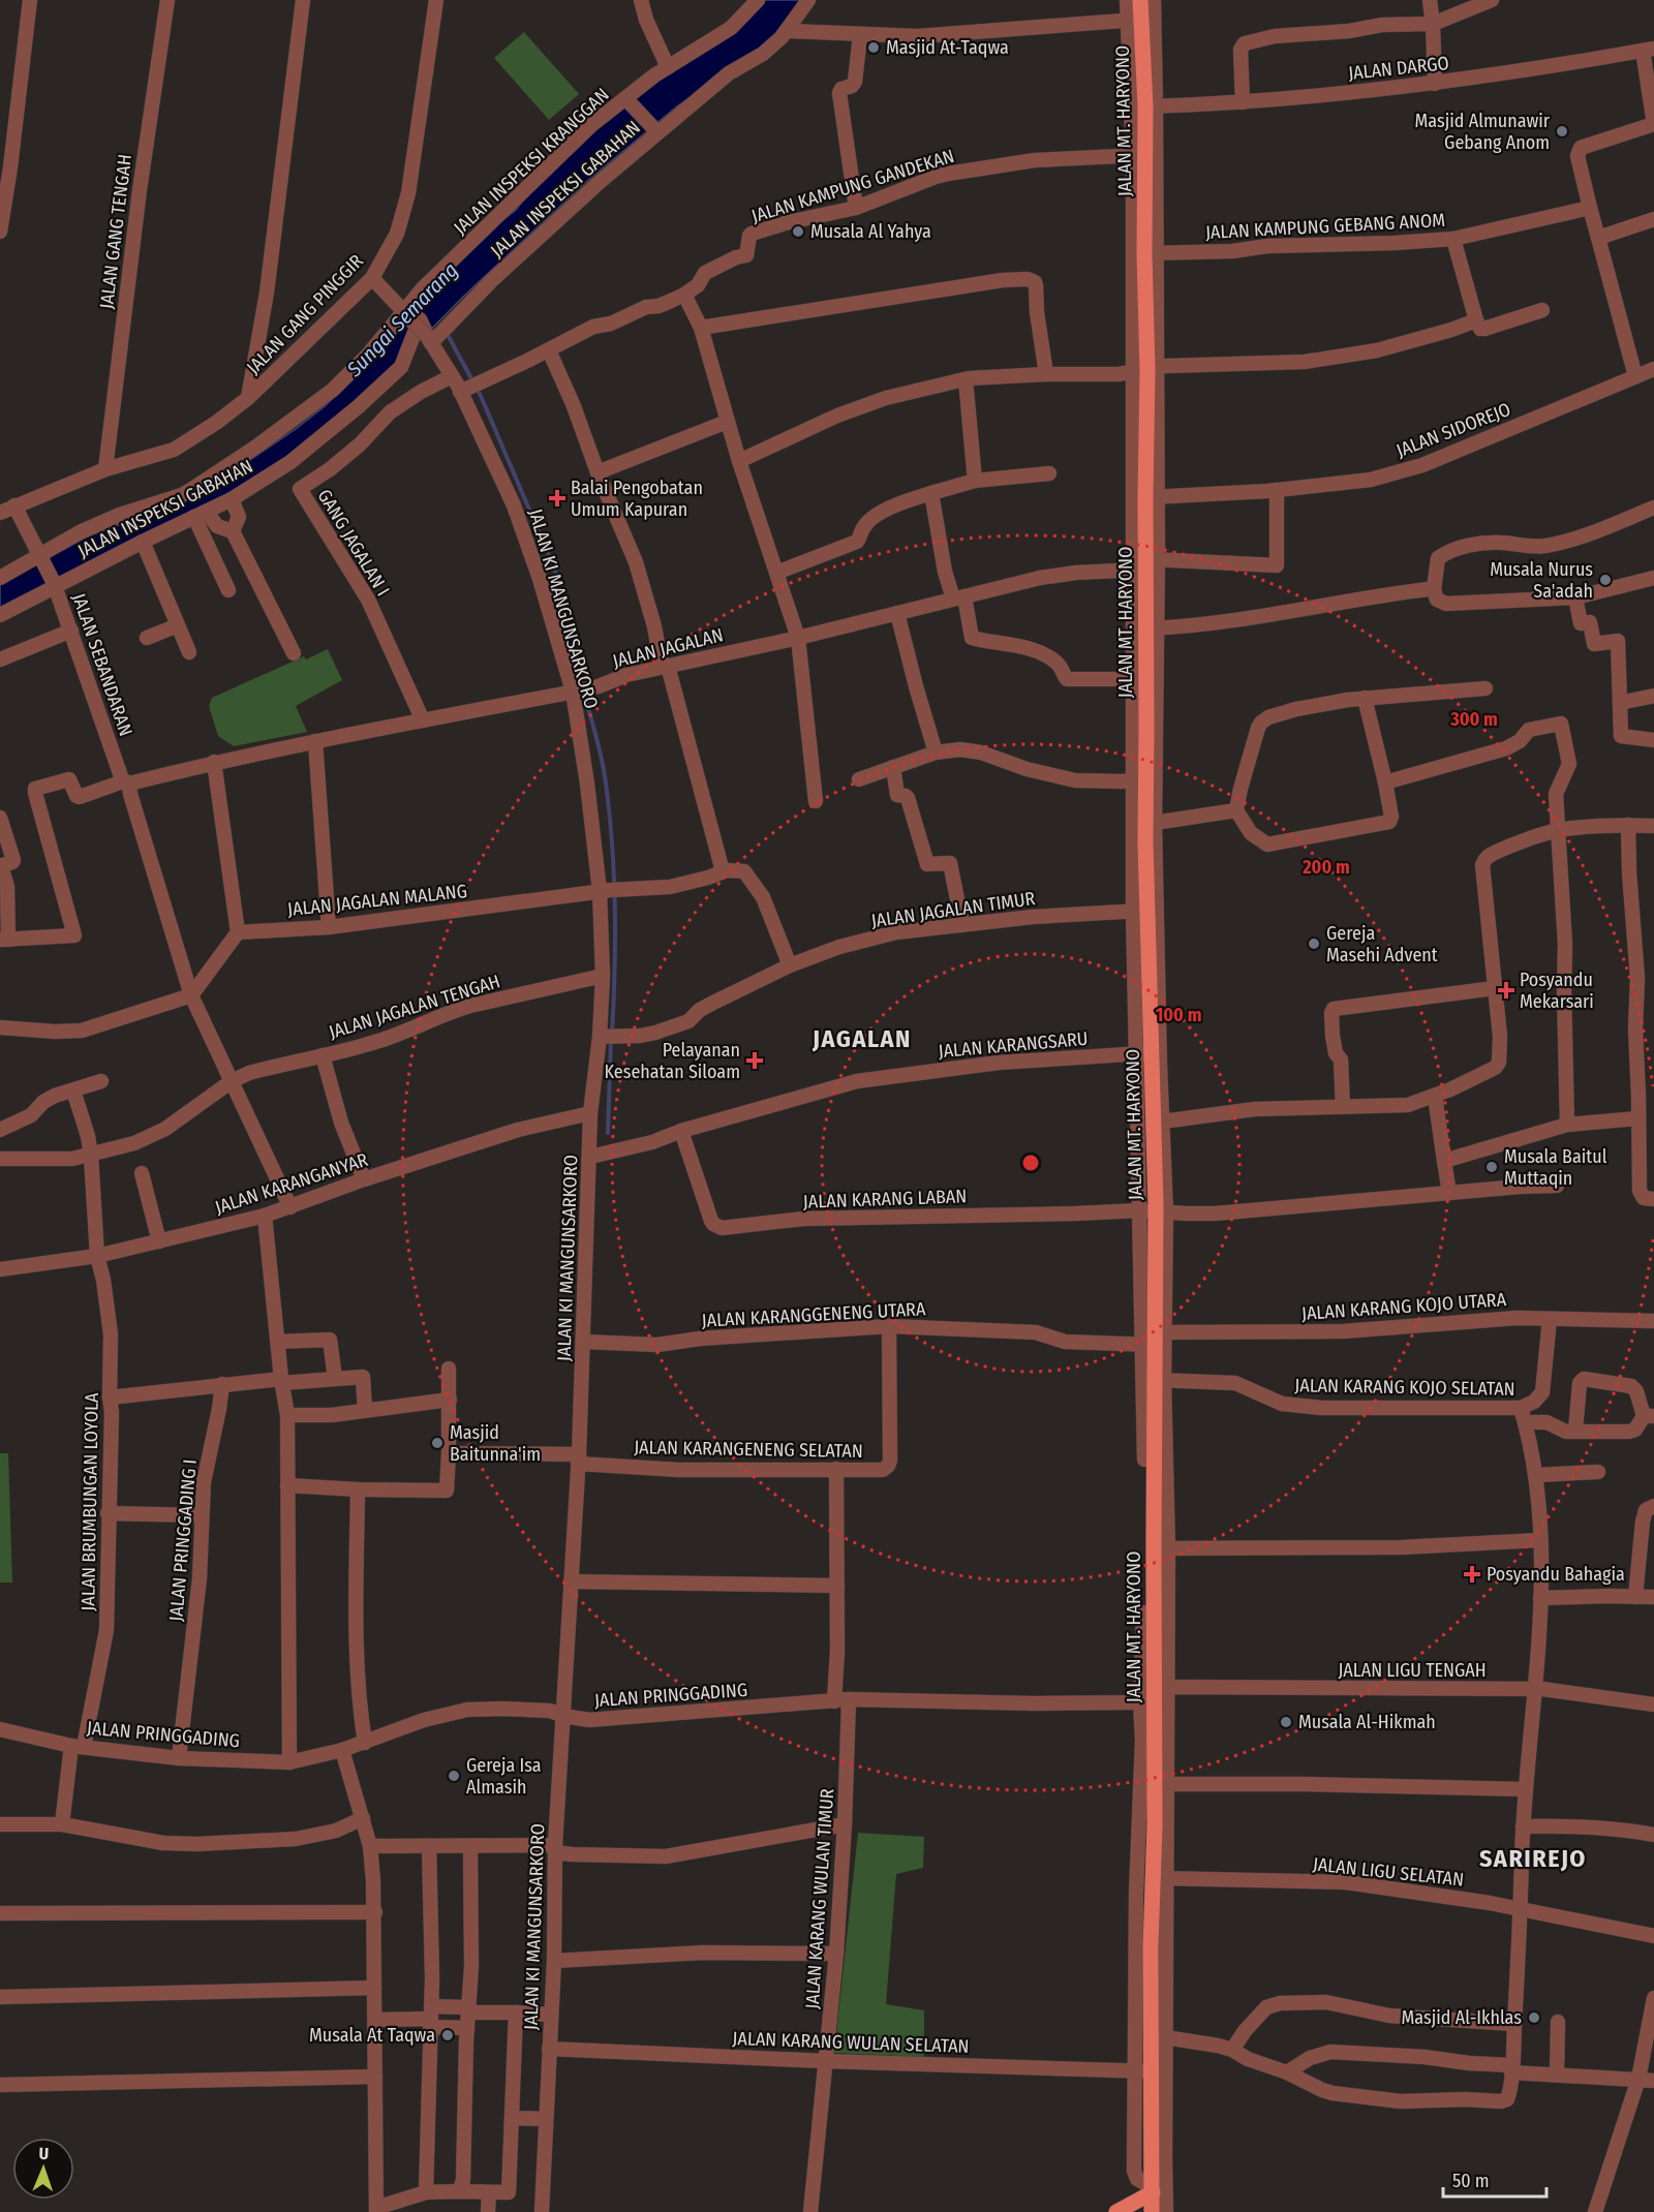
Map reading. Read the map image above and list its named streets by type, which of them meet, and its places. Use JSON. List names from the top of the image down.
{
  "streets": {
    "main road": ["JALAN MT. HARYONO"],
    "street": [
      "JALAN DARGO",
      "JALAN INSPEKSI KRANGGAN",
      "JALAN KAMPUNG GANDEKAN",
      "JALAN INSPEKSI GABAHAN",
      "JALAN KAMPUNG GEBANG ANOM",
      "JALAN GANG TENGAH",
      "JALAN GANG PINGGIR",
      "JALAN SIDOREJO",
      "GANG JAGALAN I",
      "JALAN KI MANGUNSARKORO",
      "JALAN JAGALAN",
      "JALAN SEBANDARAN",
      "JALAN JAGALAN MALANG",
      "JALAN JAGALAN TIMUR",
      "JALAN JAGALAN TENGAH",
      "JALAN KARANGSARU",
      "JALAN KARANGANYAR",
      "JALAN KARANG LABAN",
      "JALAN KARANG KOJO UTARA",
      "JALAN KARANGGENENG UTARA",
      "JALAN KARANG KOJO SELATAN",
      "JALAN KARANGENENG SELATAN",
      "JALAN BRUMBUNGAN LOYOLA",
      "JALAN PRINGGADING I",
      "JALAN LIGU TENGAH",
      "JALAN PRINGGADING",
      "JALAN LIGU SELATAN",
      "JALAN KARANG WULAN TIMUR",
      "JALAN KARANG WULAN SELATAN"
    ]
  },
  "crossings": [
    ["JALAN DARGO", "JALAN MT. HARYONO"],
    ["JALAN MT. HARYONO", "JALAN KAMPUNG GANDEKAN"],
    ["JALAN MT. HARYONO", "JALAN KAMPUNG GEBANG ANOM"],
    ["JALAN MT. HARYONO", "JALAN SIDOREJO"],
    ["JALAN MT. HARYONO", "JALAN JAGALAN"],
    ["JALAN MT. HARYONO", "JALAN JAGALAN TIMUR"],
    ["JALAN MT. HARYONO", "JALAN KARANGSARU"],
    ["JALAN MT. HARYONO", "JALAN KARANG LABAN"],
    ["JALAN MT. HARYONO", "JALAN KARANG KOJO UTARA"],
    ["JALAN MT. HARYONO", "JALAN KARANGGENENG UTARA"],
    ["JALAN MT. HARYONO", "JALAN KARANG KOJO SELATAN"],
    ["JALAN MT. HARYONO", "JALAN LIGU TENGAH"],
    ["JALAN MT. HARYONO", "JALAN LIGU SELATAN"],
    ["JALAN MT. HARYONO", "JALAN KARANG WULAN SELATAN"],
    ["JALAN INSPEKSI KRANGGAN", "JALAN SEBANDARAN"],
    ["JALAN INSPEKSI GABAHAN", "JALAN KI MANGUNSARKORO"],
    ["JALAN INSPEKSI GABAHAN", "JALAN SEBANDARAN"],
    ["JALAN GANG TENGAH", "JALAN GANG PINGGIR"],
    ["JALAN SIDOREJO", "JALAN JAGALAN"],
    ["GANG JAGALAN I", "JALAN KI MANGUNSARKORO"],
    ["GANG JAGALAN I", "JALAN JAGALAN"],
    ["JALAN KI MANGUNSARKORO", "JALAN JAGALAN"],
    ["JALAN KI MANGUNSARKORO", "JALAN JAGALAN MALANG"],
    ["JALAN KI MANGUNSARKORO", "JALAN JAGALAN TIMUR"],
    ["JALAN KI MANGUNSARKORO", "JALAN JAGALAN TENGAH"],
    ["JALAN KI MANGUNSARKORO", "JALAN KARANGSARU"],
    ["JALAN KI MANGUNSARKORO", "JALAN KARANGANYAR"],
    ["JALAN KI MANGUNSARKORO", "JALAN KARANGGENENG UTARA"],
    ["JALAN KI MANGUNSARKORO", "JALAN KARANGENENG SELATAN"],
    ["JALAN KI MANGUNSARKORO", "JALAN PRINGGADING"],
    ["JALAN KI MANGUNSARKORO", "JALAN KARANG WULAN SELATAN"],
    ["JALAN JAGALAN", "JALAN SEBANDARAN"],
    ["JALAN SEBANDARAN", "JALAN JAGALAN TENGAH"],
    ["JALAN SEBANDARAN", "JALAN KARANGANYAR"],
    ["JALAN JAGALAN TENGAH", "JALAN BRUMBUNGAN LOYOLA"],
    ["JALAN KARANGSARU", "JALAN KARANG LABAN"],
    ["JALAN KARANGANYAR", "JALAN BRUMBUNGAN LOYOLA"],
    ["JALAN KARANG KOJO UTARA", "JALAN KARANGGENENG UTARA"],
    ["JALAN KARANG KOJO UTARA", "JALAN KARANG KOJO SELATAN"],
    ["JALAN KARANGGENENG UTARA", "JALAN KARANGENENG SELATAN"],
    ["JALAN BRUMBUNGAN LOYOLA", "JALAN PRINGGADING"],
    ["JALAN PRINGGADING I", "JALAN PRINGGADING"],
    ["JALAN PRINGGADING", "JALAN KARANG WULAN TIMUR"],
    ["JALAN KARANG WULAN TIMUR", "JALAN KARANG WULAN SELATAN"]
  ],
  "districts": ["JAGALAN", "SARIREJO"],
  "water": ["Sungai Semarang"],
  "places": {
    "other": [
      "Masjid At-Taqwa",
      "Masjid Almunawir Gebang Anom",
      "Musala Al Yahya",
      "Musala Nurus Sa'adah",
      "Gereja Masehi Advent",
      "Musala Baitul Muttaqin",
      "Masjid Baitunna'im",
      "Musala Al-Hikmah",
      "Gereja Isa Almasih",
      "Masjid Al-Ikhlas",
      "Musala At Taqwa"
    ],
    "health": [
      "Balai Pengobatan Umum Kapuran",
      "Posyandu Mekarsari",
      "Pelayanan Kesehatan Siloam",
      "Posyandu Bahagia"
    ]
  },
  "scale_bar": "50 m",
  "north": "top",
  "rings": ["300 m", "200 m", "100 m"]
}
